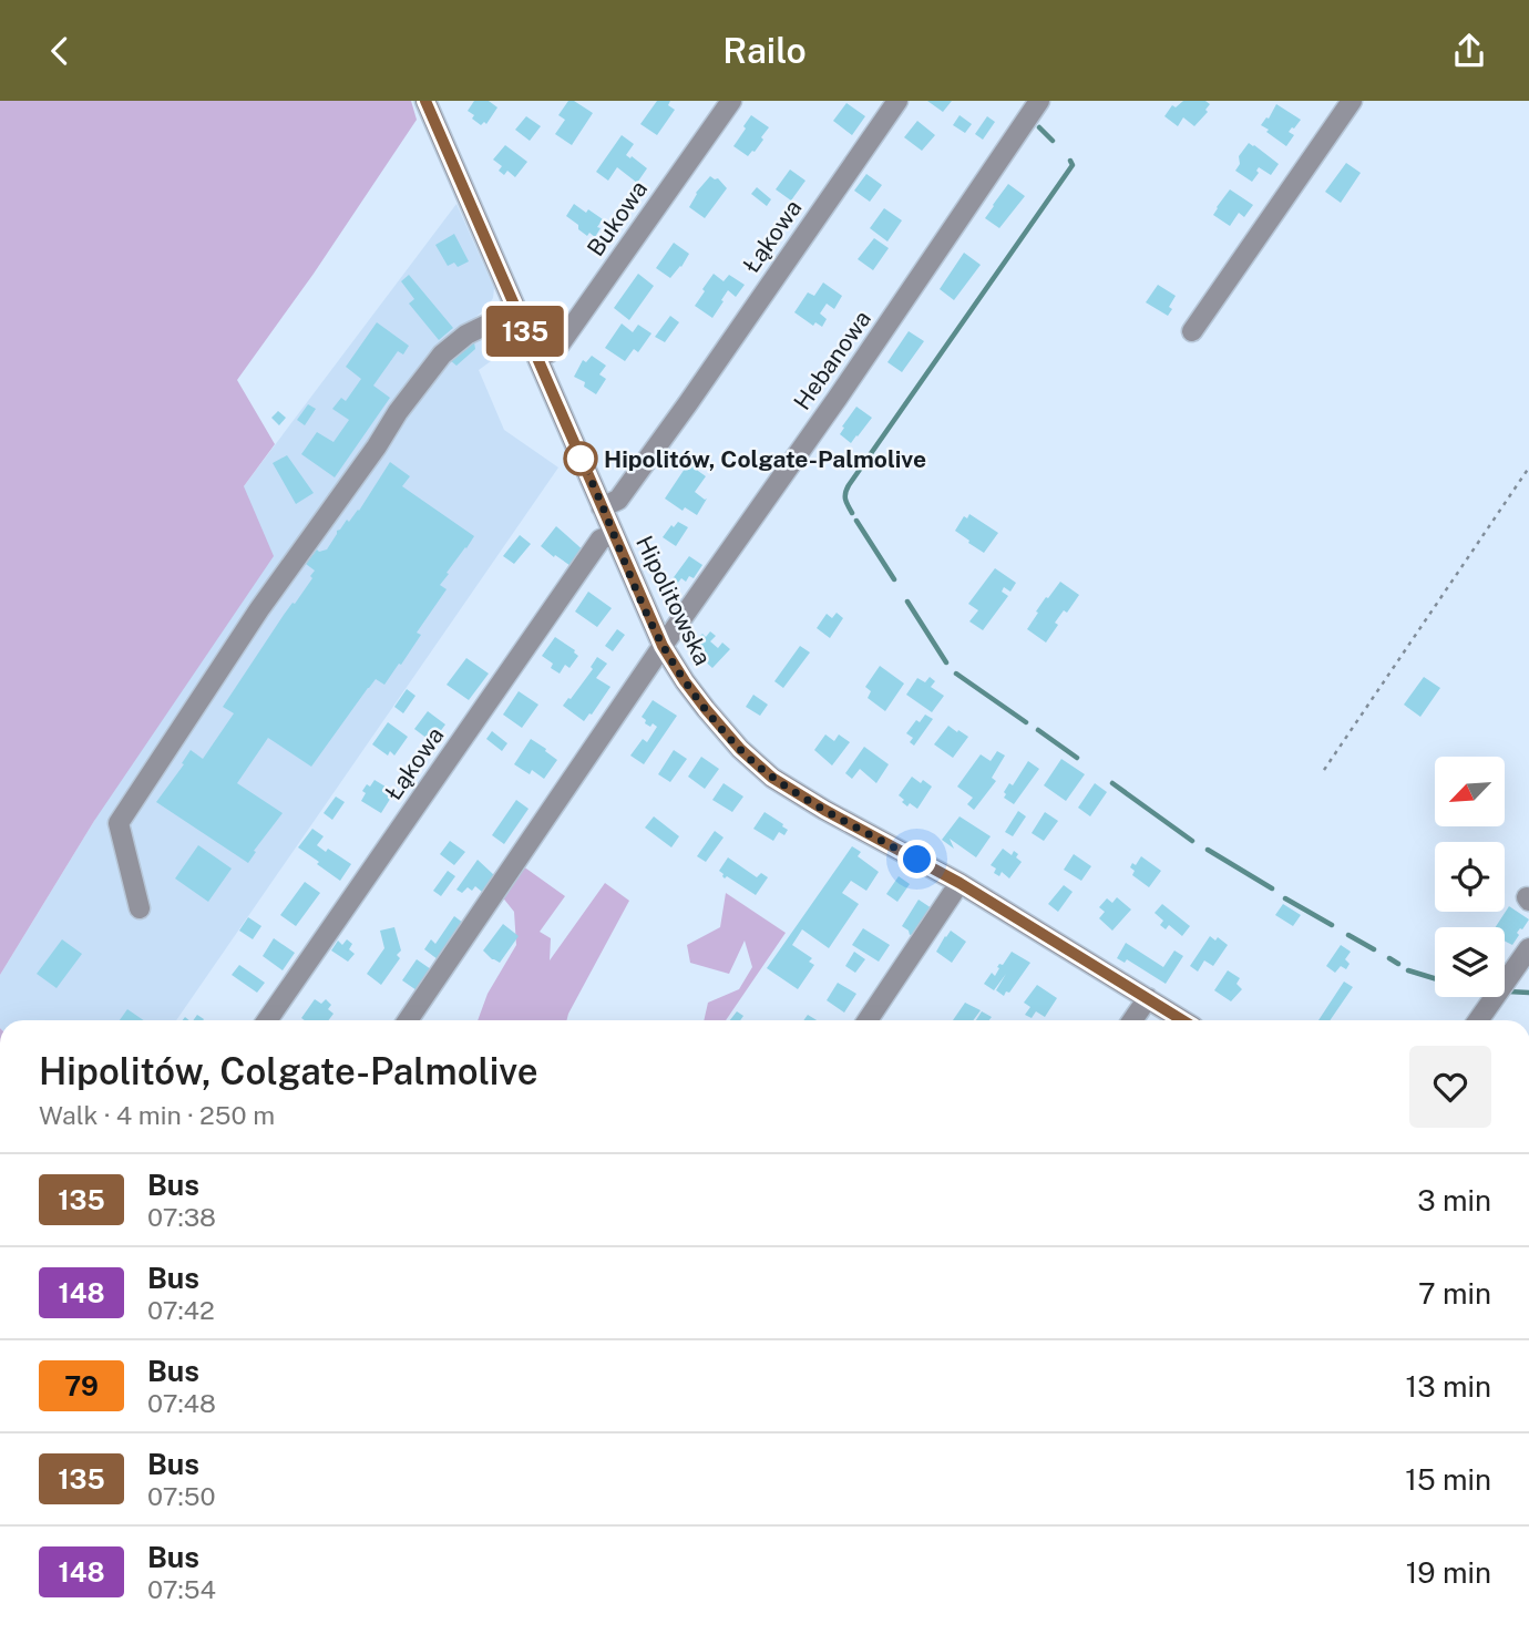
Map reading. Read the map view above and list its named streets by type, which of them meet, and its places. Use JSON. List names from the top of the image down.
{
  "streets": {
    "street": [
      "Bukowa",
      "Łąkowa",
      "Hebanowa",
      "Hipolitowska"
    ]
  },
  "crossings": [
    ["Bukowa", "Hipolitowska"],
    ["Łąkowa", "Hipolitowska"],
    ["Hebanowa", "Hipolitowska"]
  ],
  "places": ["Hipolitów, Colgate-Palmolive"],
  "lines": ["bus line 135"],
  "north": "bottom left",
  "page": {
    "header": "Railo",
    "on_map": "135",
    "heading": ["Hipolitów, Colgate-Palmolive", "Walk · 4 min · 250 m"],
    "list": [
      {
        "mark": "135",
        "name": "Bus",
        "note": "07:38",
        "value": "3 min"
      },
      {
        "mark": "148",
        "name": "Bus",
        "note": "07:42",
        "value": "7 min"
      },
      {
        "mark": "79",
        "name": "Bus",
        "note": "07:48",
        "value": "13 min"
      },
      {
        "mark": "135",
        "name": "Bus",
        "note": "07:50",
        "value": "15 min"
      },
      {
        "mark": "148",
        "name": "Bus",
        "note": "07:54",
        "value": "19 min"
      }
    ]
  }
}
